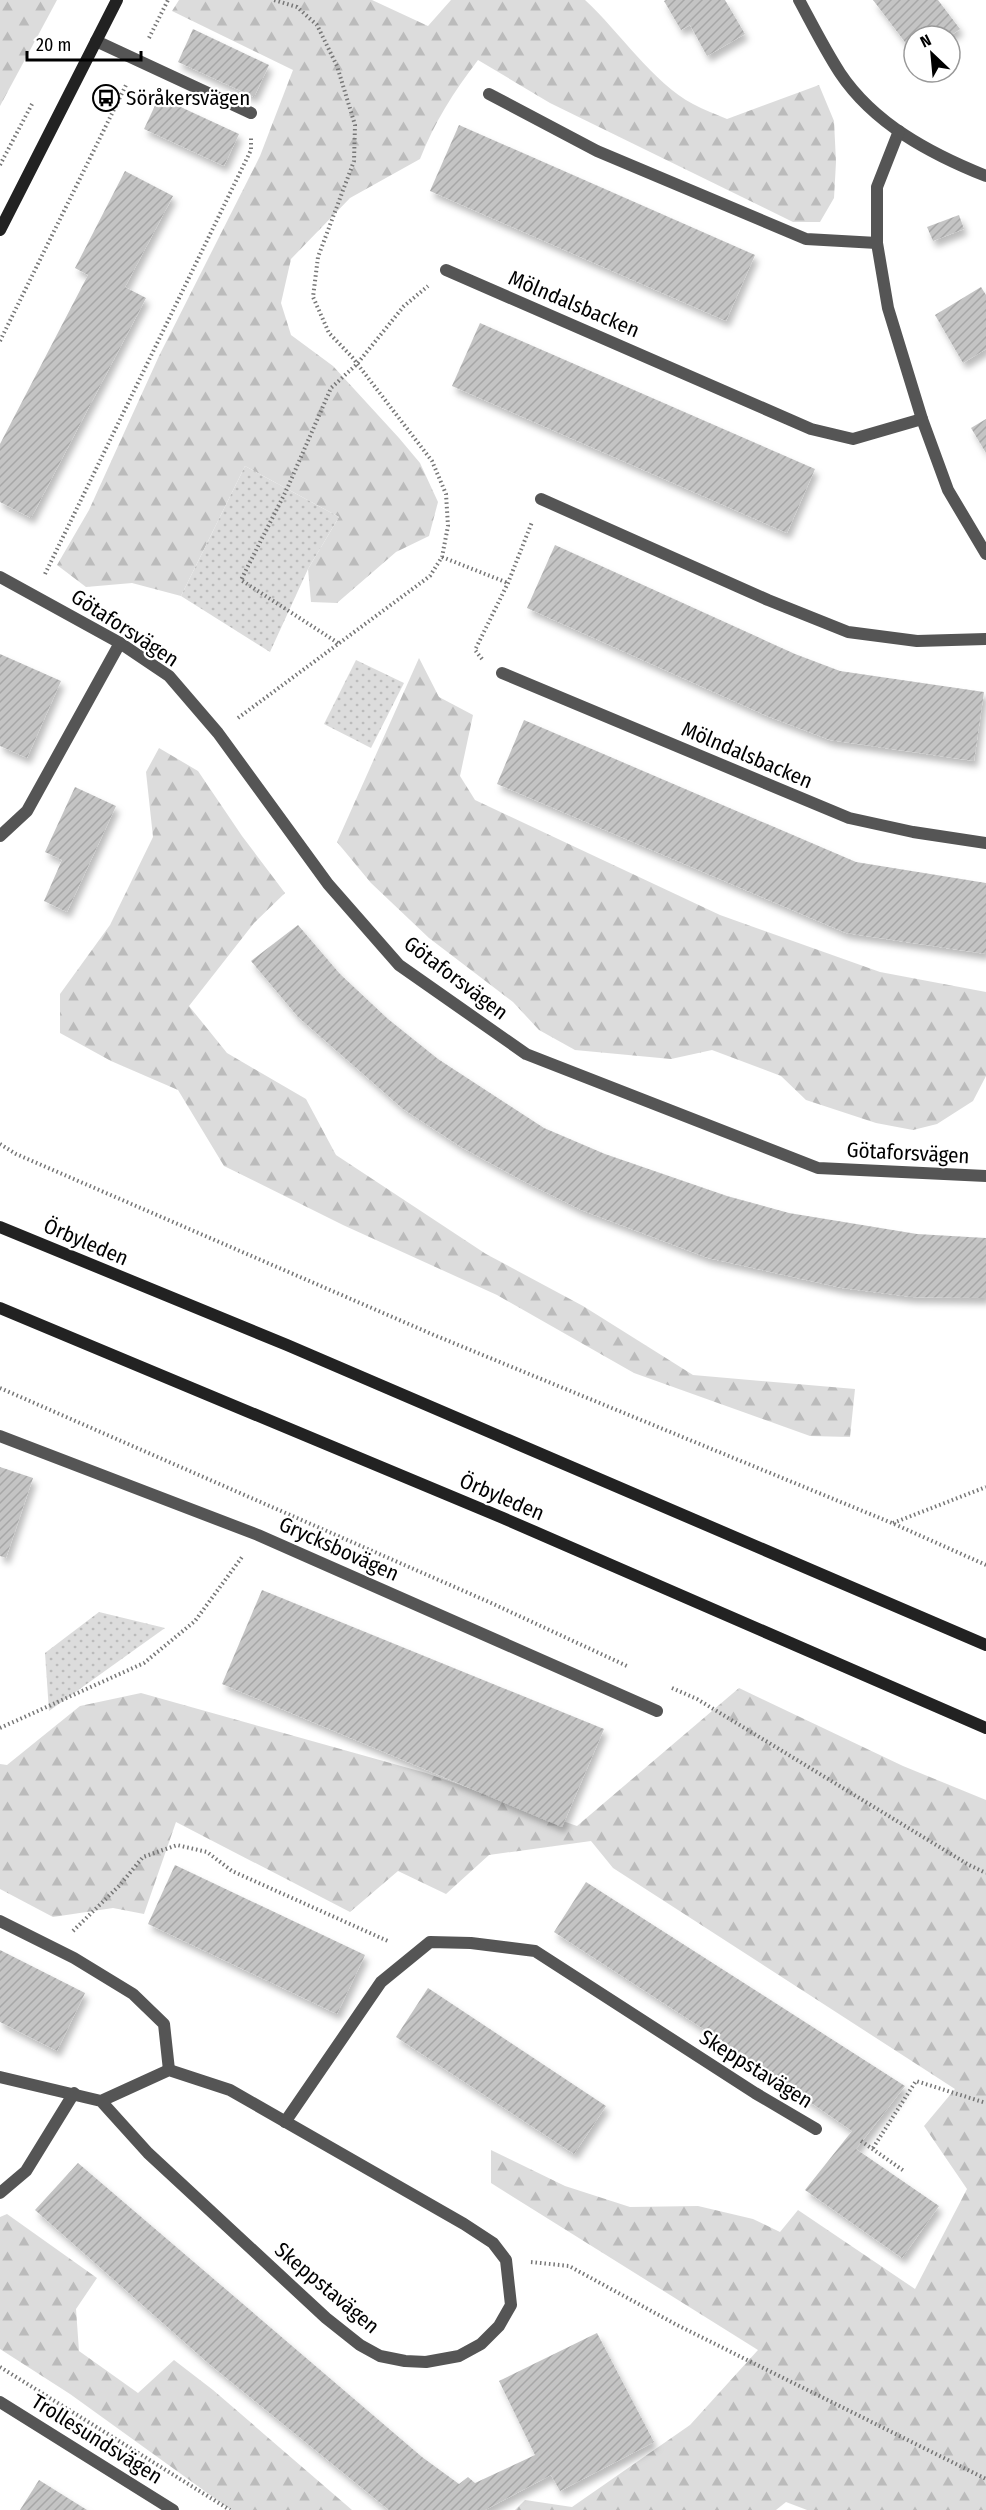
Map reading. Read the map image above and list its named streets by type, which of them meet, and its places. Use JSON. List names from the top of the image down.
{
  "streets": {
    "main road": ["Örbyleden"],
    "street": [
      "Mölndalsbacken",
      "Götaforsvägen",
      "Grycksbovägen",
      "Skeppstavägen",
      "Trollesundsvägen"
    ]
  },
  "places": {
    "bus stop": ["Söråkersvägen"]
  },
  "scale_bar": "20 m",
  "north": "top left"
}
